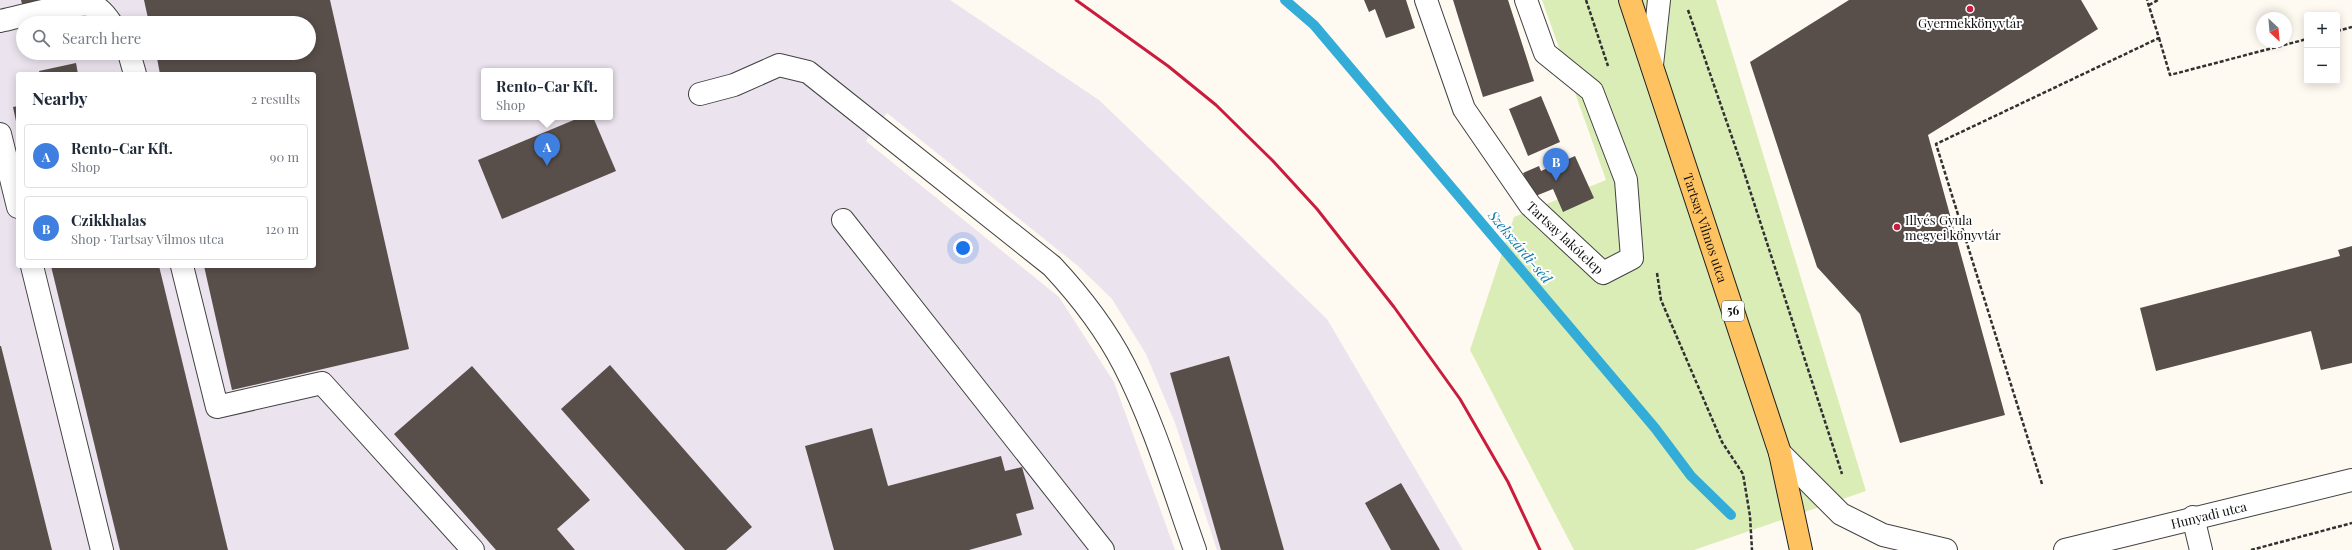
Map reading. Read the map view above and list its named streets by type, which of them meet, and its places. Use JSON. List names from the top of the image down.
{
  "streets": {
    "main road": ["Tartsay Vilmos utca", "56"],
    "street": ["Tartsay lakótelep", "Hunyadi utca"]
  },
  "water": ["Szekszárdi-séd"],
  "places": ["Gyermekkönyvtár", "Illyés Gyula megyei könyvtár"],
  "north": "bottom right",
  "page": {
    "map_buttons": ["+", "−"],
    "search": "Search here",
    "popup": ["Rento-Car Kft.", "Shop"],
    "heading": ["Nearby", "2 results"],
    "list": [
      {
        "mark": "A",
        "name": "Rento-Car Kft.",
        "note": "Shop",
        "value": "90 m"
      },
      {
        "mark": "B",
        "name": "Czikkhalas",
        "note": "Shop · Tartsay Vilmos utca",
        "value": "120 m"
      }
    ],
    "pins": ["A", "B"]
  }
}
